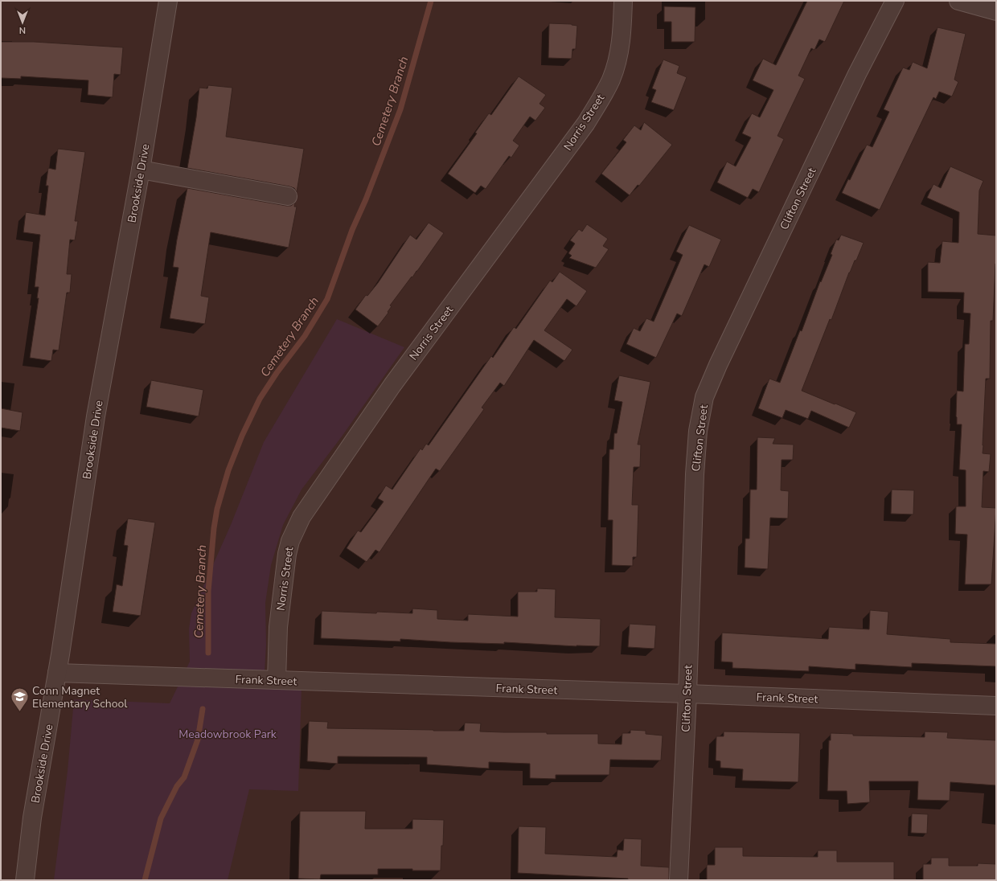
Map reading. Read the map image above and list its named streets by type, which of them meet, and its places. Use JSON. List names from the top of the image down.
{
  "streets": {
    "street": [
      "Norris Street",
      "Brookside Drive",
      "Clifton Street",
      "Frank Street"
    ]
  },
  "crossings": [
    ["Norris Street", "Frank Street"],
    ["Brookside Drive", "Frank Street"],
    ["Clifton Street", "Frank Street"]
  ],
  "water": ["Cemetery Branch"],
  "parks": ["Meadowbrook Park"],
  "places": {
    "school or university": ["Conn Magnet Elementary School"]
  },
  "north": "bottom"
}
